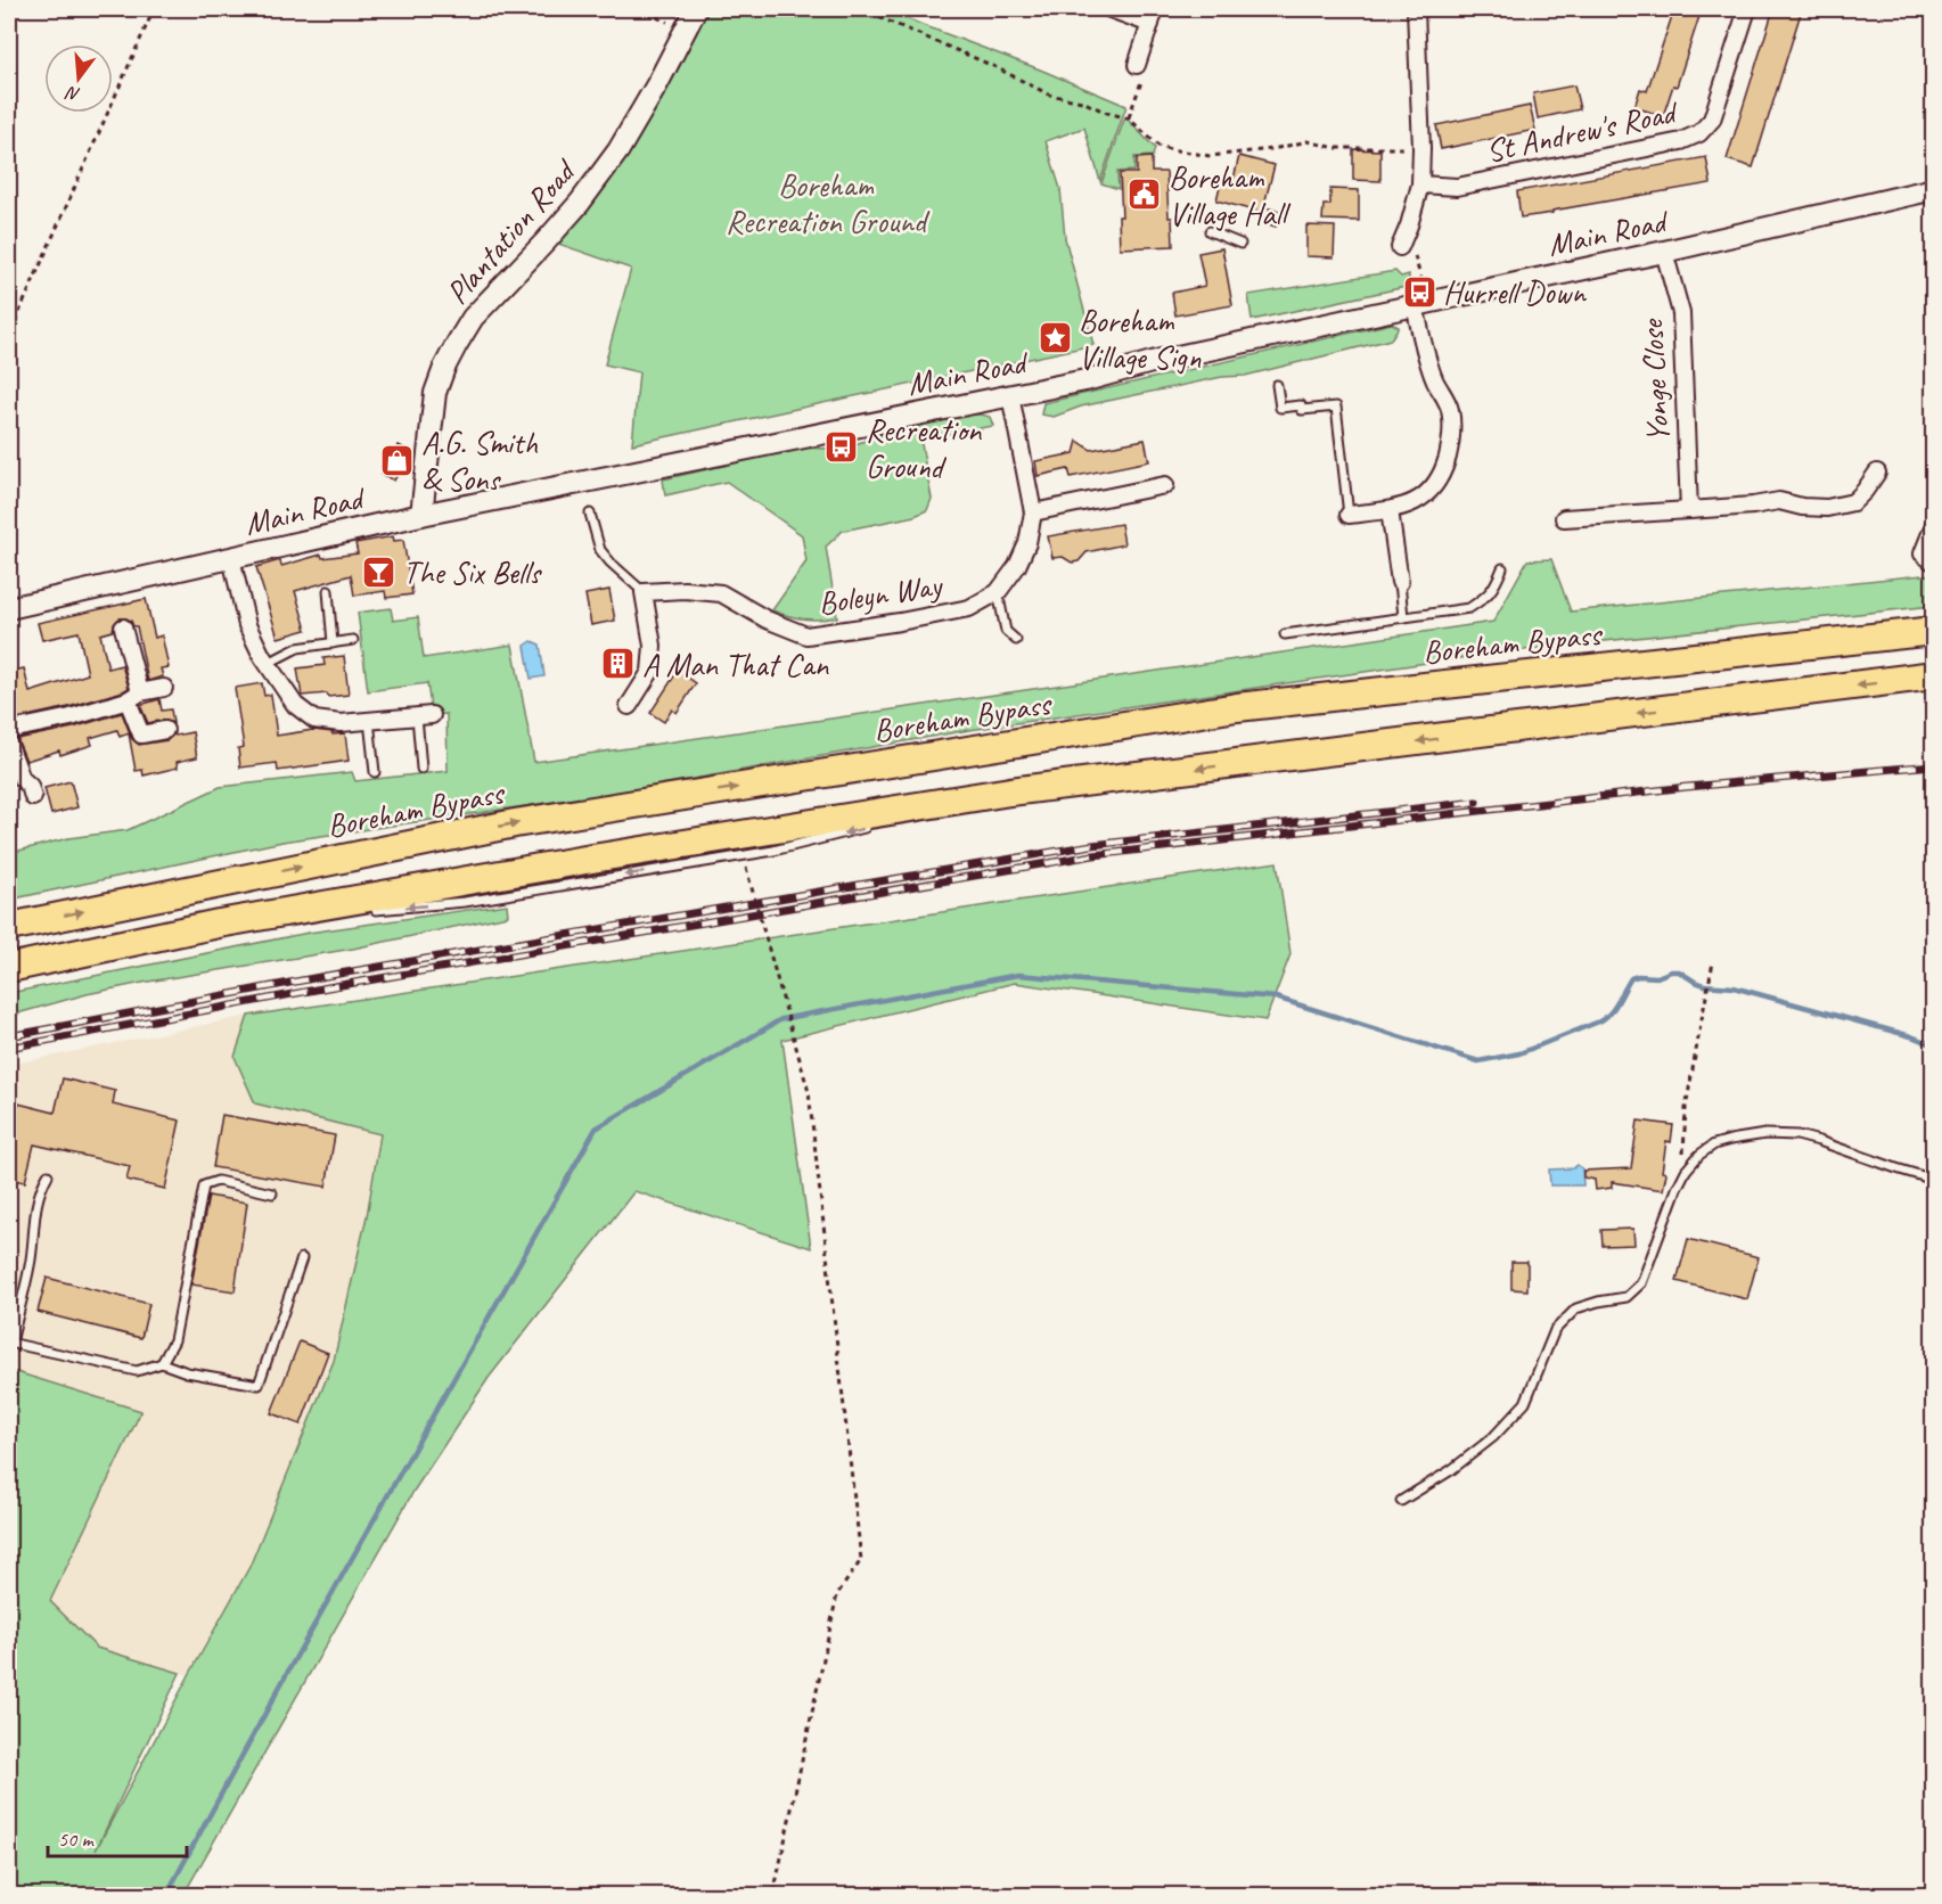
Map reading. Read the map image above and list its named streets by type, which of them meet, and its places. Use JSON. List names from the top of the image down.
{
  "streets": {
    "highway": ["Boreham Bypass"],
    "main road": ["Plantation Road", "Main Road"],
    "street": ["St Andrew's Road", "Yonge Close", "Boleyn Way"]
  },
  "crossings": [
    ["Plantation Road", "Main Road"],
    ["Main Road", "Yonge Close"],
    ["Main Road", "Boleyn Way"]
  ],
  "parks": ["Boreham Recreation Ground"],
  "places": {
    "public building": ["Boreham Village Hall"],
    "bus stop": ["Hurrell Down", "Recreation Ground"],
    "place": ["Boreham Village Sign"],
    "shop": ["A.G. Smith & Sons"],
    "bar": ["The Six Bells"],
    "building": ["A Man That Can"]
  },
  "scale_bar": "50 m",
  "north": "bottom"
}
